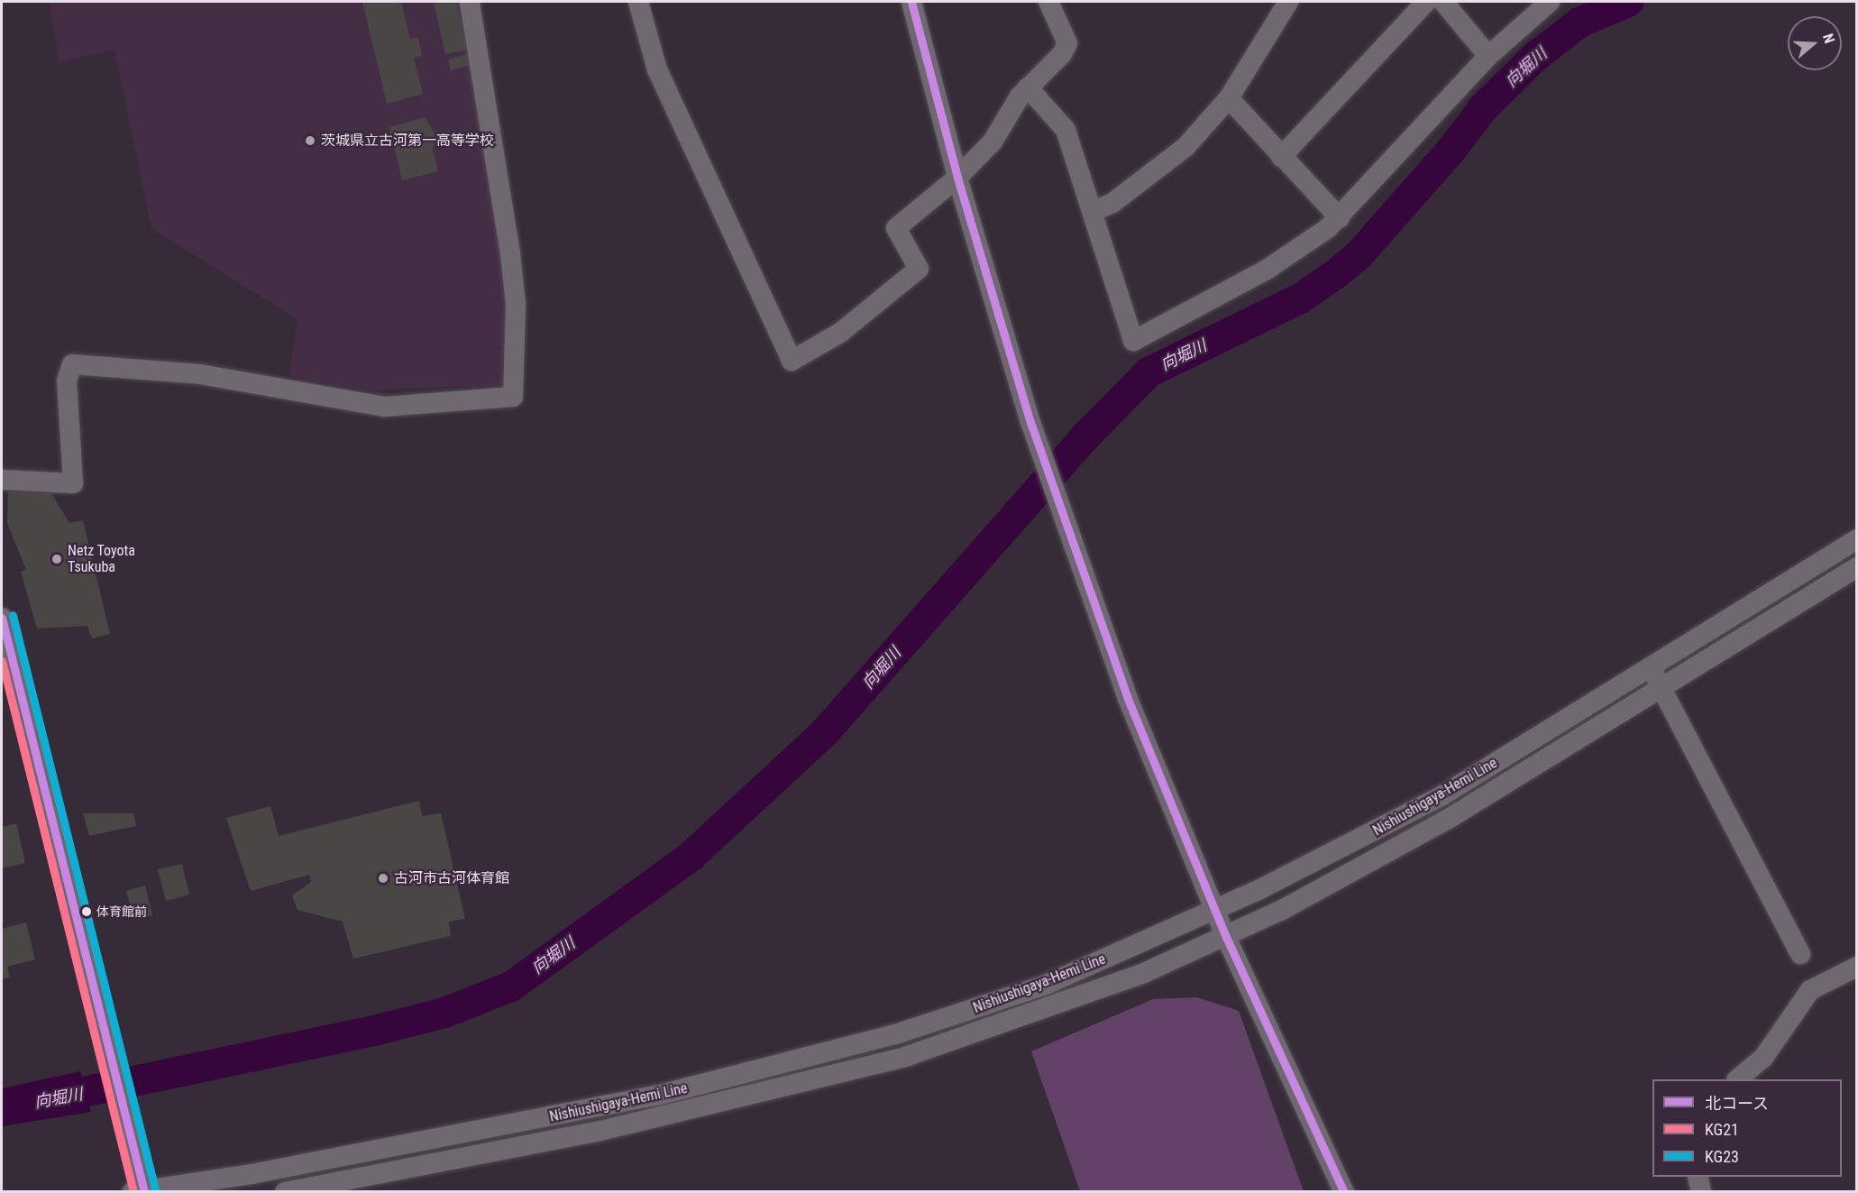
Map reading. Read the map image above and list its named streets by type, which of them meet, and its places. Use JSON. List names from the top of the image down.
{
  "streets": {
    "street": ["Nishiushigaya-Hemi Line"]
  },
  "water": ["向堀川"],
  "places": [
    "茨城県立古河第一高等学校",
    "Netz Toyota Tsukuba",
    "古河市古河体育館",
    "体育館前"
  ],
  "lines": ["transit line 北コース", "transit line KG23", "transit line KG21"],
  "legend": ["北コース", "KG21", "KG23"],
  "north": "right"
}
